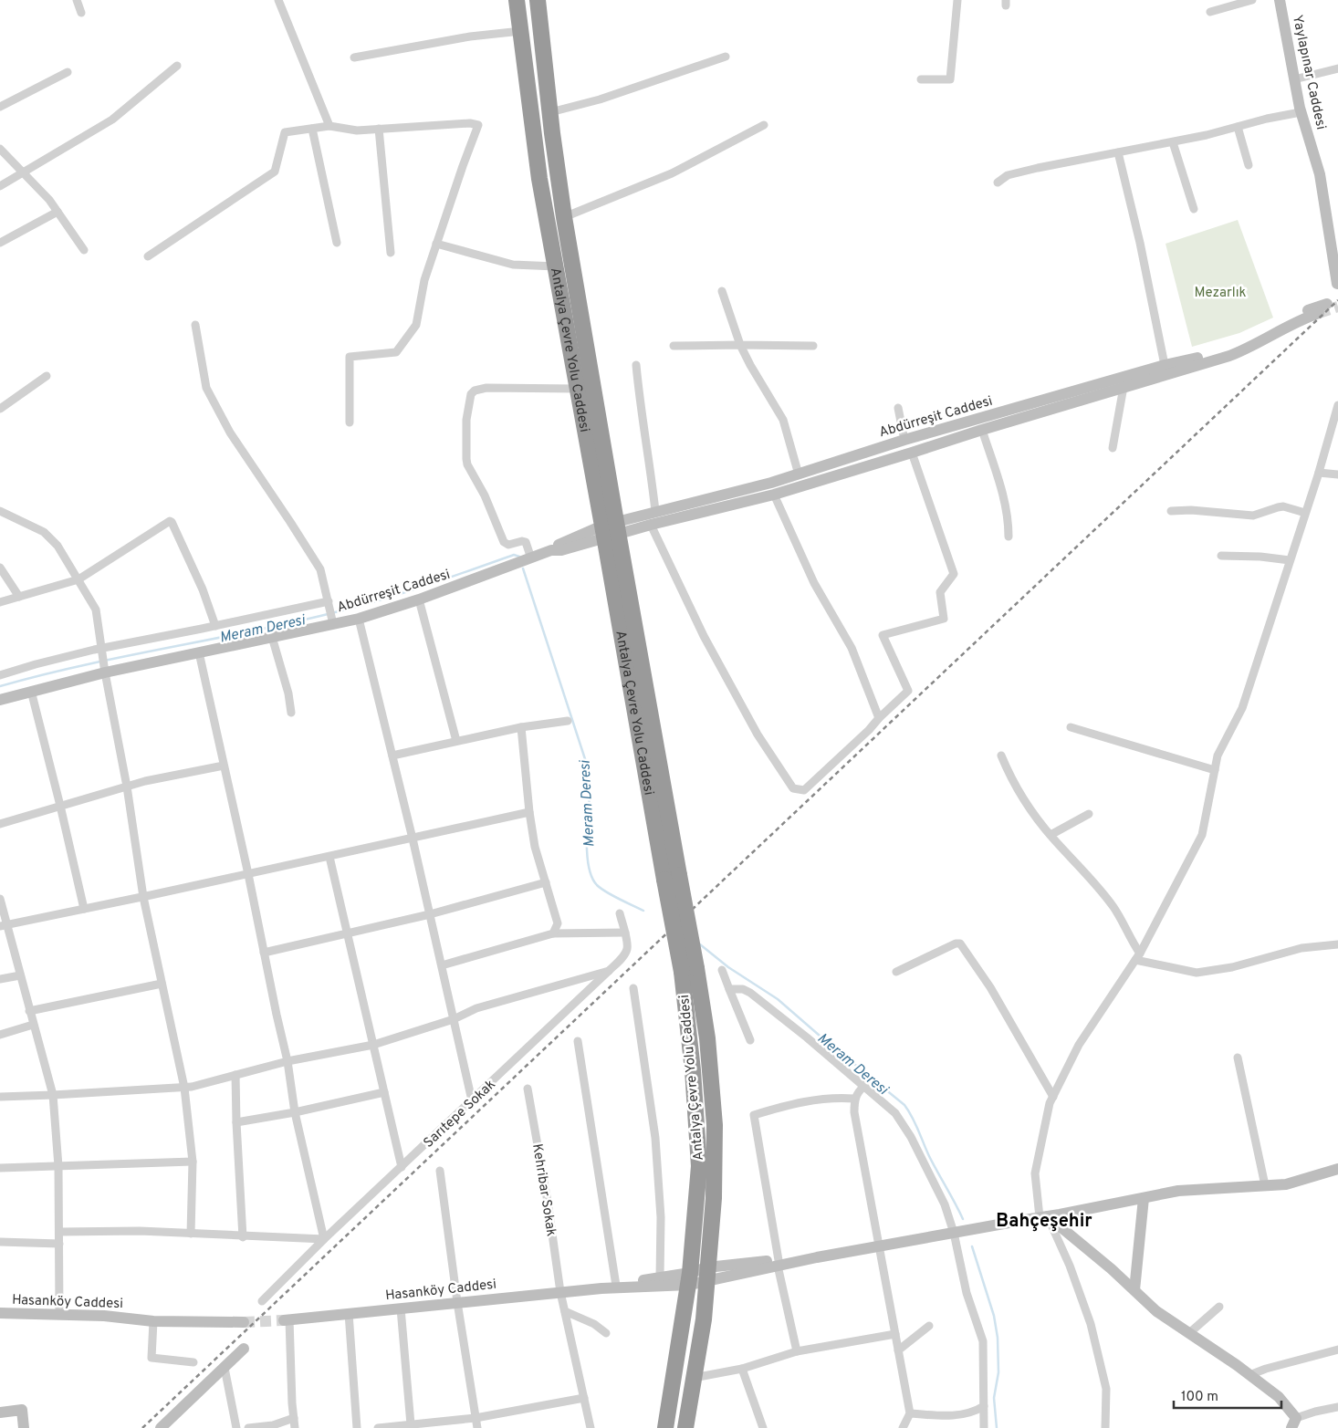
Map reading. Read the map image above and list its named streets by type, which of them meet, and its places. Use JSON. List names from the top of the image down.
{
  "streets": {
    "highway": ["Antalya Çevre Yolu Caddesi"],
    "main road": ["Yaylapınar Caddesi", "Abdürreşit Caddesi", "Hasanköy Caddesi"],
    "street": ["Sarıtepe Sokak", "Kehribar Sokak"]
  },
  "crossings": [
    ["Antalya Çevre Yolu Caddesi", "Abdürreşit Caddesi"],
    ["Kehribar Sokak", "Hasanköy Caddesi"]
  ],
  "districts": ["Bahçeşehir"],
  "water": ["Meram Deresi"],
  "parks": ["Mezarlık"],
  "scale_bar": "100 m"
}
